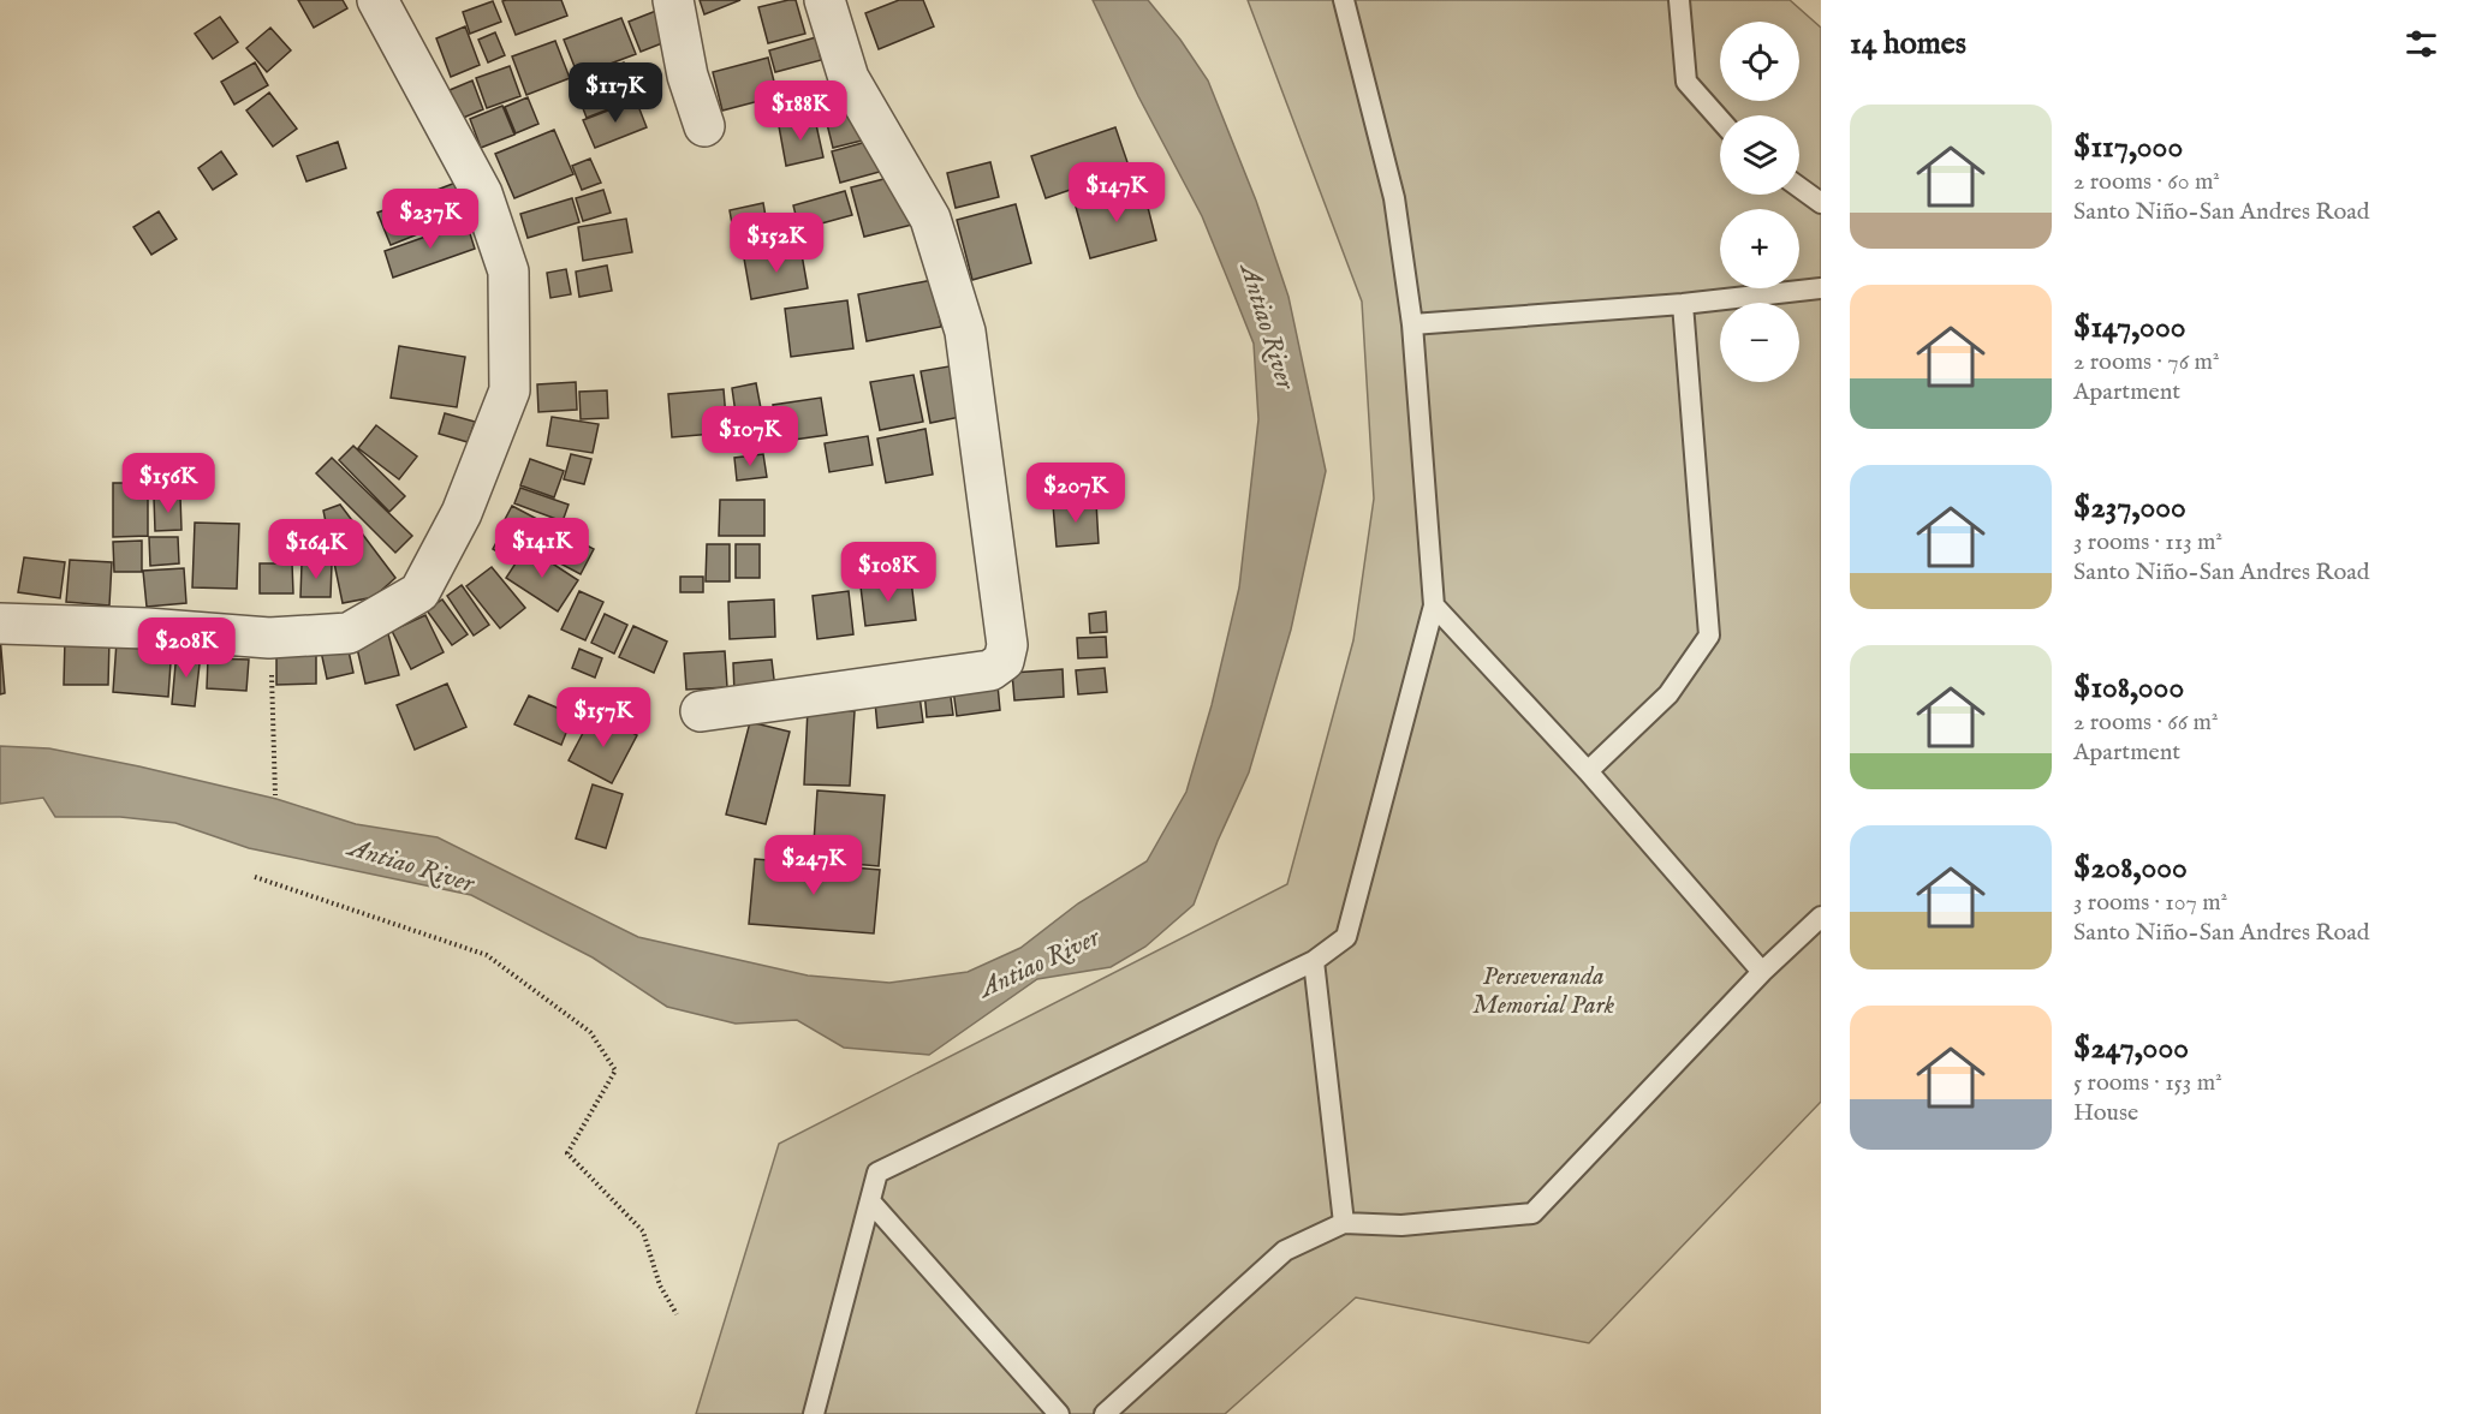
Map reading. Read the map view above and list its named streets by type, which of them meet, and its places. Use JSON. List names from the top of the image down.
{
  "water": ["Antiao River"],
  "parks": ["Perseveranda Memorial Park"],
  "page": {
    "heading": "14 homes",
    "map_buttons": ["+", "−"],
    "price": [
      "$117K",
      "$188K",
      "$147K",
      "$237K",
      "$152K",
      "$107K",
      "$156K",
      "$207K",
      "$141K",
      "$164K",
      "$108K",
      "$208K",
      "$157K",
      "$247K"
    ],
    "list": [
      {
        "name": "$117,000",
        "note": "2 rooms · 60 m² · Santo Niño-San Andres Road"
      },
      {
        "name": "$147,000",
        "note": "2 rooms · 76 m² · Apartment"
      },
      {
        "name": "$237,000",
        "note": "3 rooms · 113 m² · Santo Niño-San Andres Road"
      },
      {
        "name": "$108,000",
        "note": "2 rooms · 66 m² · Apartment"
      },
      {
        "name": "$208,000",
        "note": "3 rooms · 107 m² · Santo Niño-San Andres Road"
      },
      {
        "name": "$247,000",
        "note": "5 rooms · 153 m² · House"
      }
    ]
  }
}
